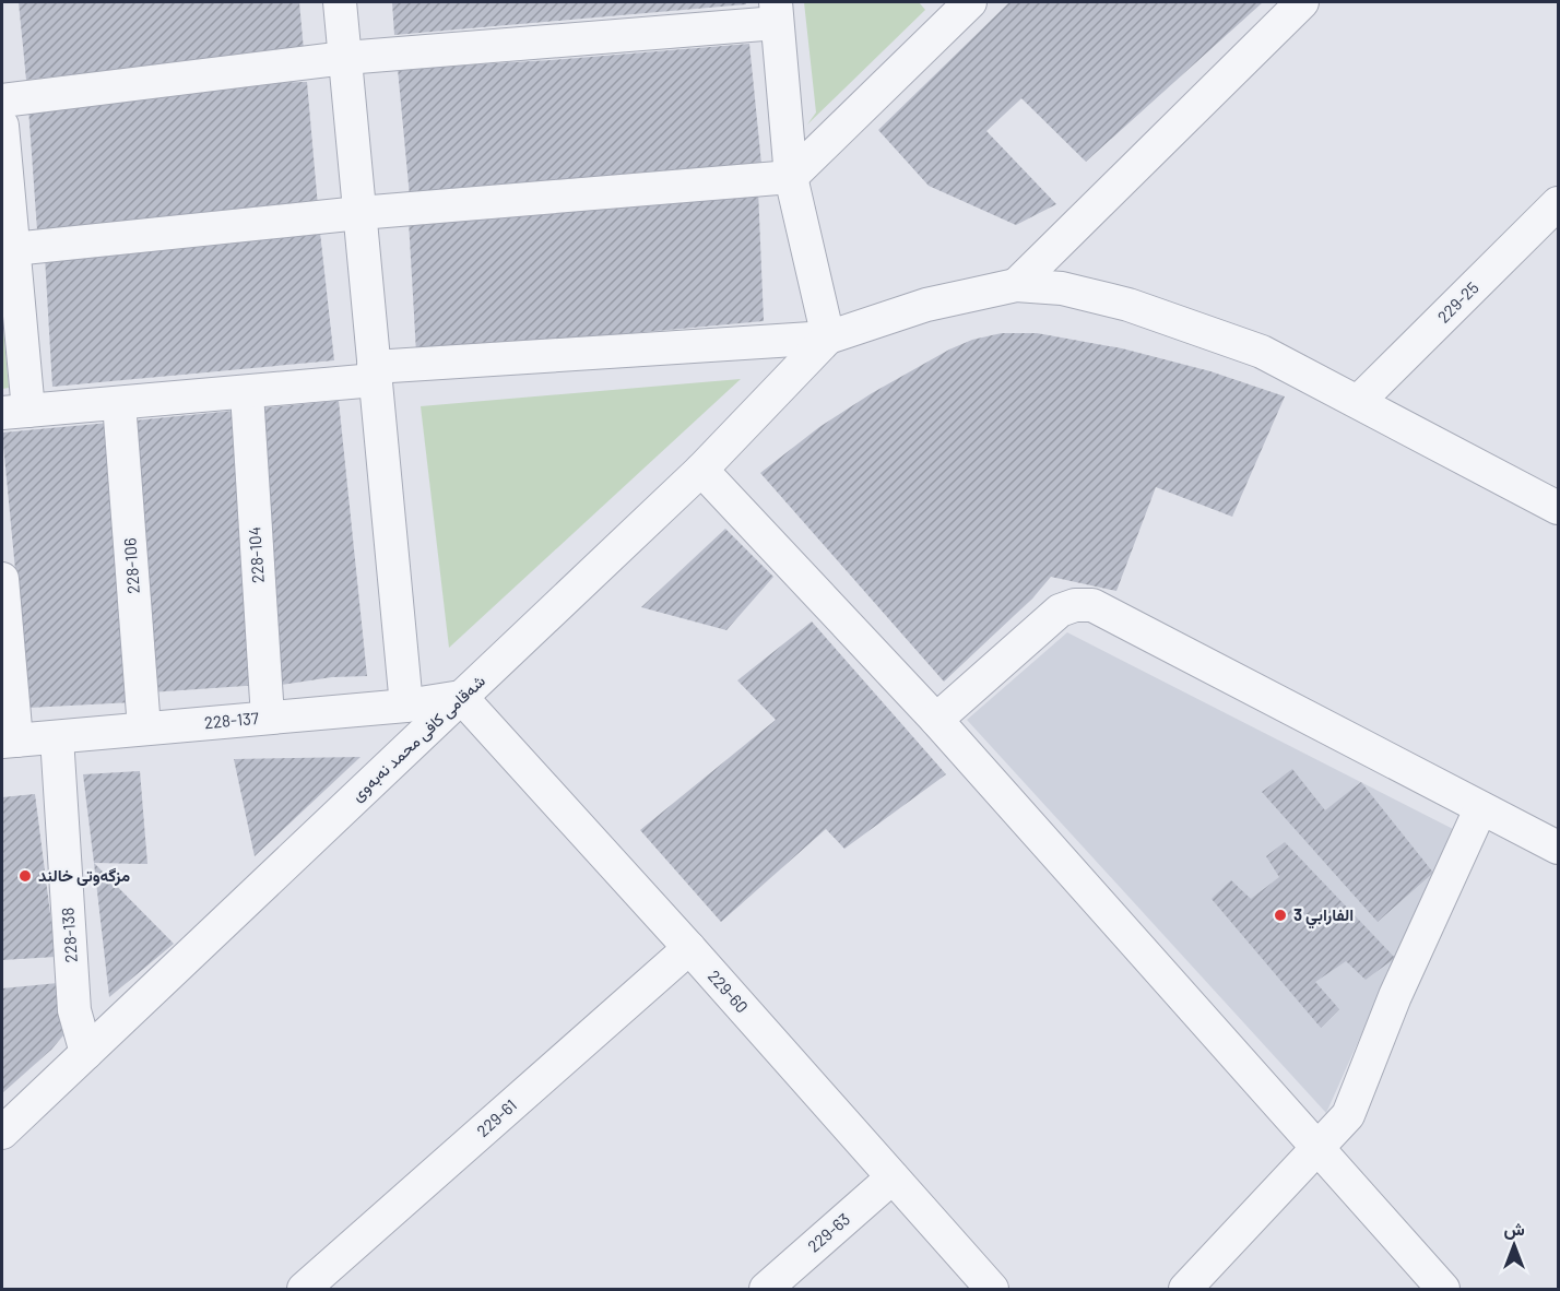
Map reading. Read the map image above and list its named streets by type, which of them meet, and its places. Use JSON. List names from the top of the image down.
{
  "streets": {
    "street": [
      "229-25",
      "228-104",
      "228-106",
      "228-137",
      "شەقامی کافی محمد نەبەوی",
      "228-138",
      "229-60",
      "229-61",
      "229-63"
    ]
  },
  "crossings": [
    ["228-104", "228-137"],
    ["228-106", "228-137"],
    ["228-137", "شەقامی کافی محمد نەبەوی"],
    ["228-137", "228-138"],
    ["228-137", "229-60"],
    ["شەقامی کافی محمد نەبەوی", "228-138"],
    ["شەقامی کافی محمد نەبەوی", "229-60"],
    ["229-60", "229-61"],
    ["229-60", "229-63"]
  ],
  "places": ["مزگەوتی خالند", "الفارابي 3"],
  "north": "top"
}
